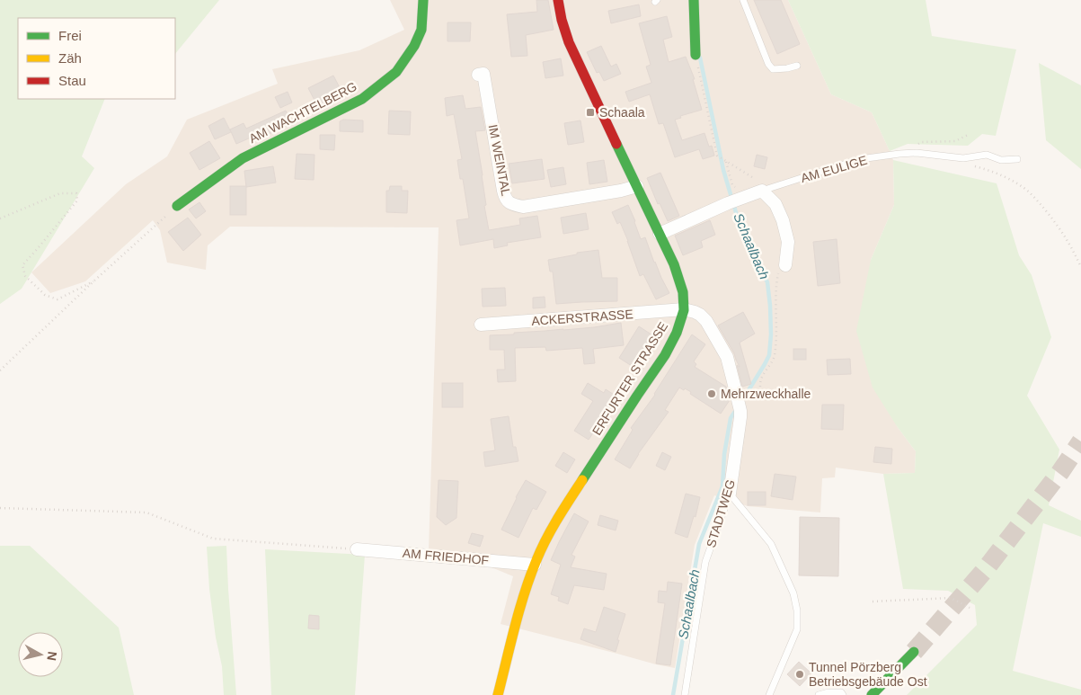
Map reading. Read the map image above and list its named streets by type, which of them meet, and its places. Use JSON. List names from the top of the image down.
{
  "streets": {
    "street": [
      "AM WACHTELBERG",
      "IM WEINTAL",
      "AM EULIGE",
      "ACKERSTRASSE",
      "ERFURTER STRASSE",
      "STADTWEG",
      "AM FRIEDHOF"
    ]
  },
  "crossings": [
    ["IM WEINTAL", "ERFURTER STRASSE"],
    ["AM EULIGE", "ERFURTER STRASSE"],
    ["ACKERSTRASSE", "ERFURTER STRASSE"],
    ["ACKERSTRASSE", "STADTWEG"],
    ["ERFURTER STRASSE", "STADTWEG"],
    ["ERFURTER STRASSE", "AM FRIEDHOF"]
  ],
  "water": ["Schaalbach"],
  "places": {
    "transit": ["Schaala"],
    "other": ["Mehrzweckhalle", "Tunnel Pörzberg Betriebsgebäude Ost"]
  },
  "legend": ["Frei", "Zäh", "Stau"],
  "north": "right"
}
